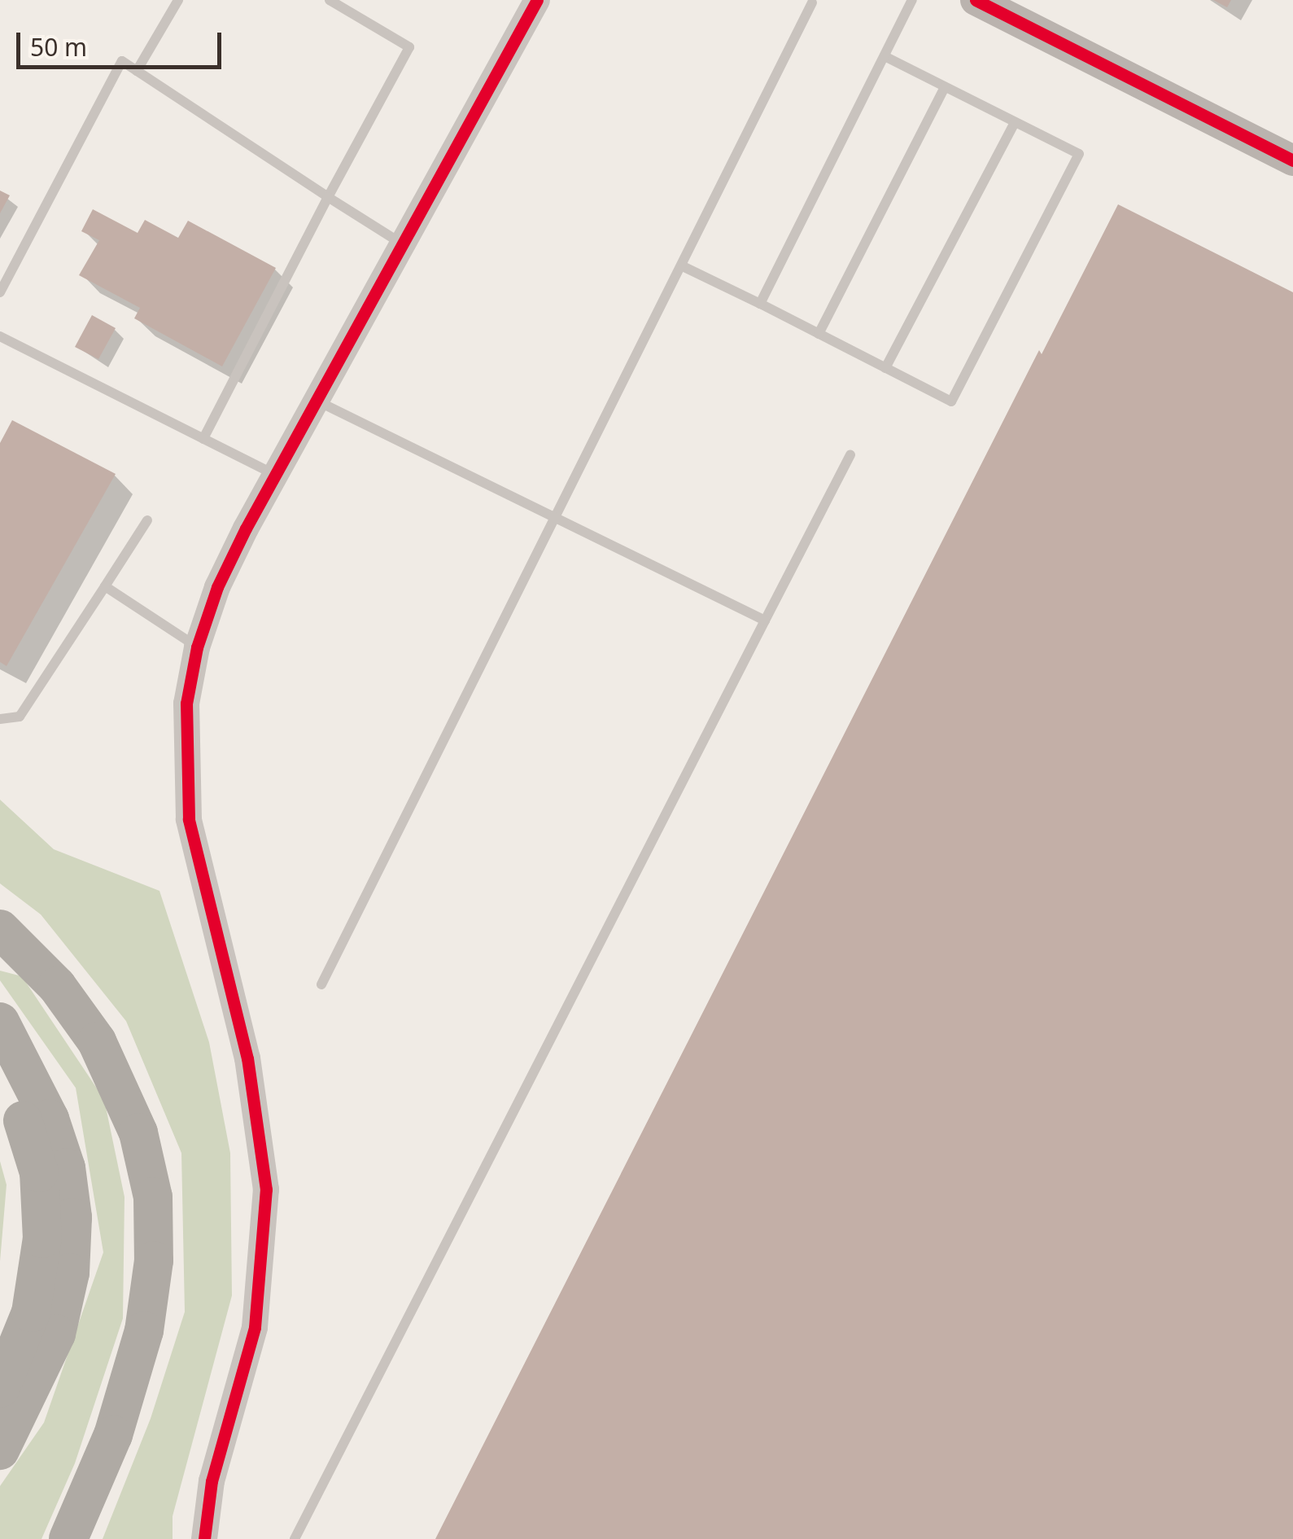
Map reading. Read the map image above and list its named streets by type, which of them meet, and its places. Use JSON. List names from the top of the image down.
{
  "scale_bar": "50 m"
}
